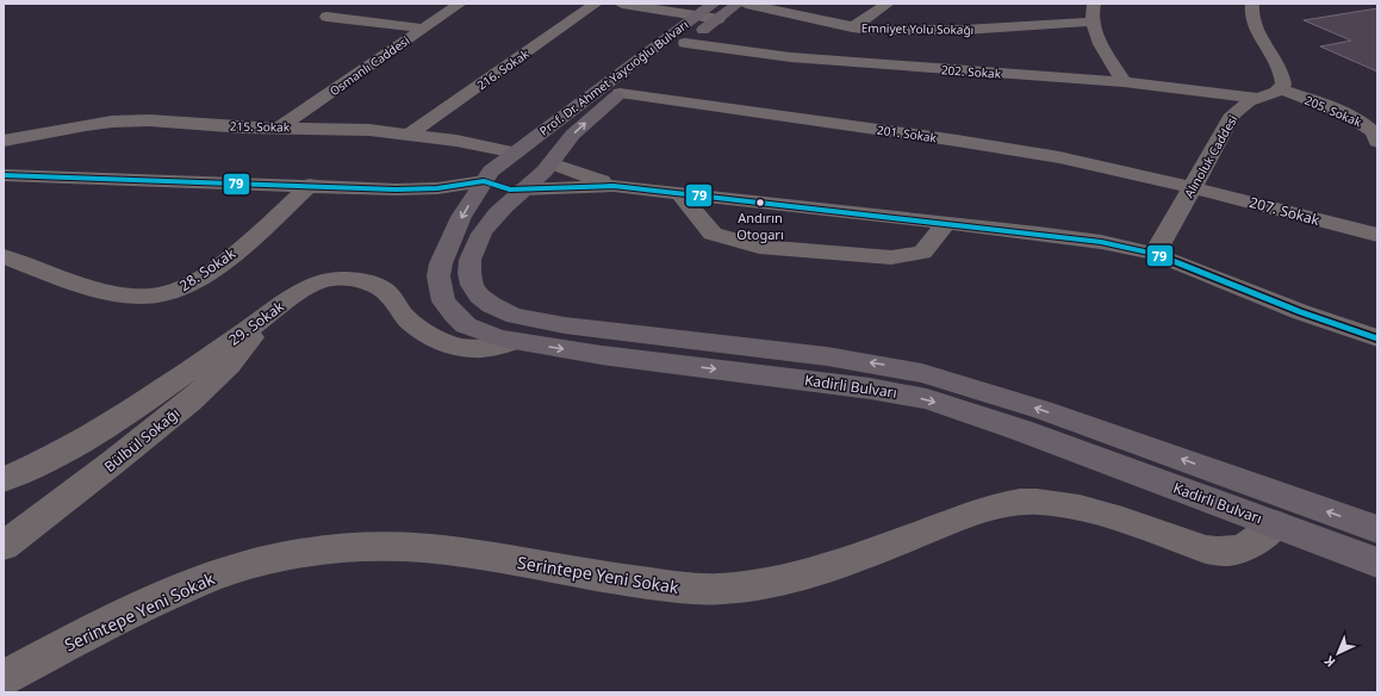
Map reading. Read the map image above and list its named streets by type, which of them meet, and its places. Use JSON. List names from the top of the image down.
{
  "streets": {
    "main road": ["Prof. Dr. Ahmet Yaycıoğlu Bulvarı", "Kadirli Bulvarı"],
    "street": [
      "Emniyet Yolu Sokağı",
      "Osmanlı Caddesi",
      "216. Sokak",
      "202. Sokak",
      "205. Sokak",
      "215. Sokak",
      "201. Sokak",
      "Alınoluk Caddesi",
      "207. Sokak",
      "28. Sokak",
      "29. Sokak",
      "Bülbül Sokağı",
      "Serintepe Yeni Sokak"
    ]
  },
  "crossings": [
    ["Osmanlı Caddesi", "215. Sokak"],
    ["216. Sokak", "215. Sokak"],
    ["202. Sokak", "Prof. Dr. Ahmet Yaycıoğlu Bulvarı"],
    ["202. Sokak", "Alınoluk Caddesi"],
    ["Prof. Dr. Ahmet Yaycıoğlu Bulvarı", "215. Sokak"],
    ["Prof. Dr. Ahmet Yaycıoğlu Bulvarı", "201. Sokak"],
    ["Prof. Dr. Ahmet Yaycıoğlu Bulvarı", "Kadirli Bulvarı"],
    ["205. Sokak", "Alınoluk Caddesi"],
    ["215. Sokak", "Kadirli Bulvarı"],
    ["201. Sokak", "Alınoluk Caddesi"],
    ["201. Sokak", "207. Sokak"],
    ["Alınoluk Caddesi", "207. Sokak"],
    ["29. Sokak", "Kadirli Bulvarı"],
    ["29. Sokak", "Bülbül Sokağı"],
    ["Kadirli Bulvarı", "Serintepe Yeni Sokak"]
  ],
  "places": ["Andırın Otogarı"],
  "lines": ["transit line 79"],
  "north": "bottom left"
}
